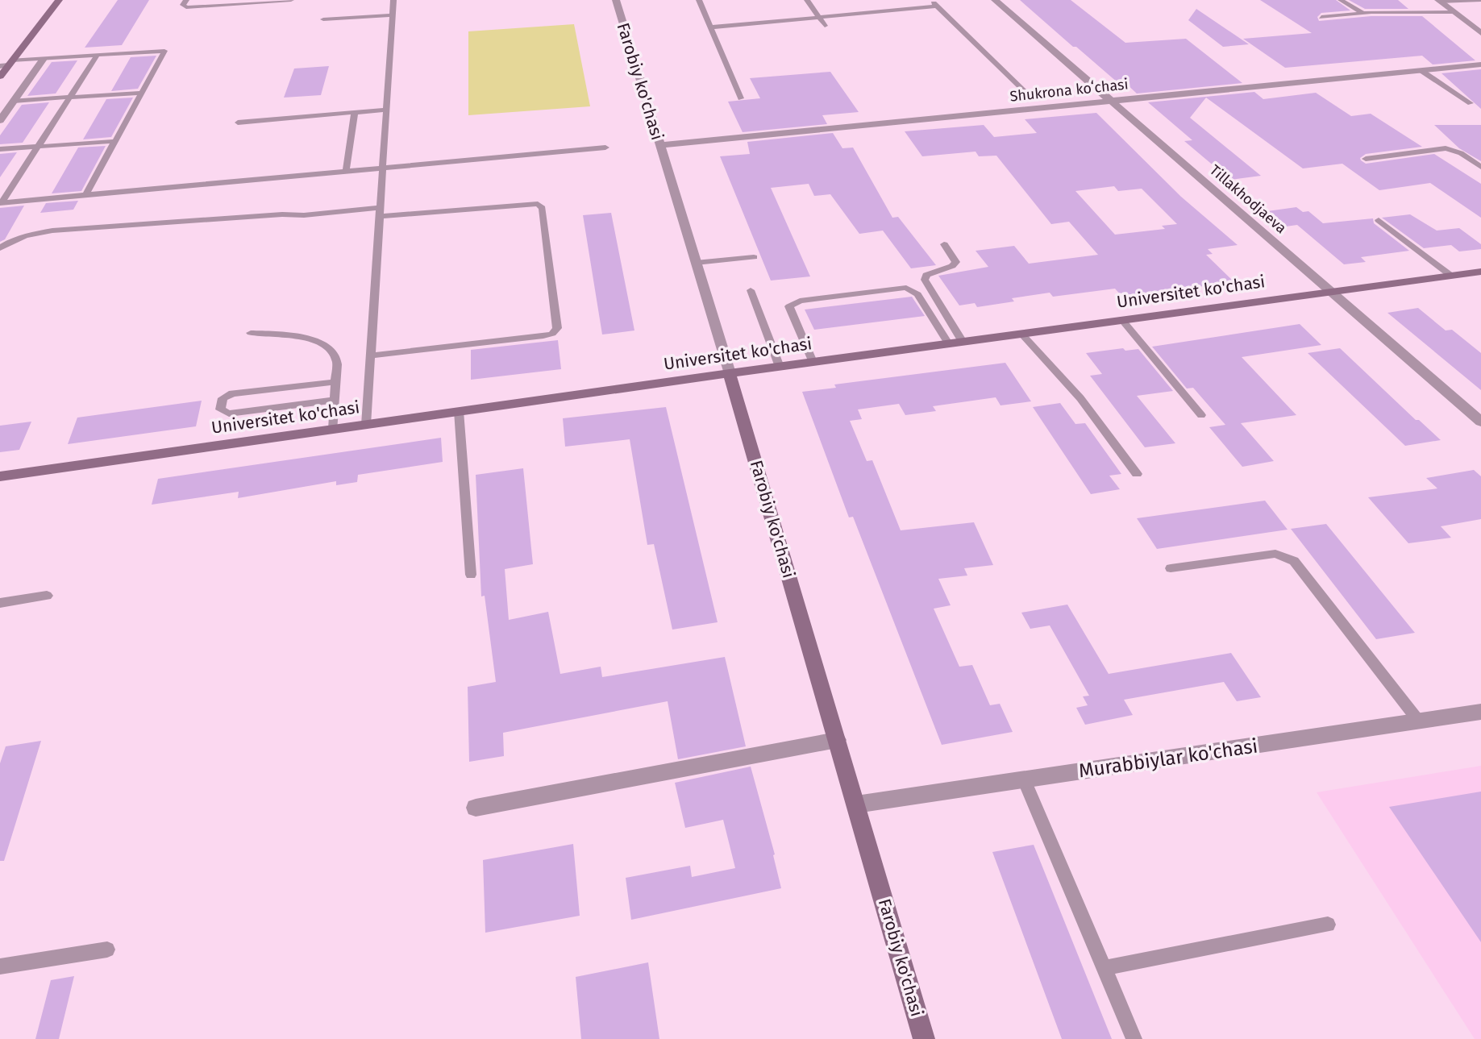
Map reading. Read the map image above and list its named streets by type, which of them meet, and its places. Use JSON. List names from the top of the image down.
{
  "streets": {
    "main road": ["Farobiy ko'chasi", "Universitet ko'chasi"],
    "street": ["Shukrona koʻchasi", "Tillakhodjaeva", "Murabbiylar ko'chasi"]
  },
  "crossings": [
    ["Farobiy ko'chasi", "Shukrona koʻchasi"],
    ["Farobiy ko'chasi", "Universitet ko'chasi"],
    ["Farobiy ko'chasi", "Murabbiylar ko'chasi"],
    ["Shukrona koʻchasi", "Tillakhodjaeva"],
    ["Tillakhodjaeva", "Universitet ko'chasi"]
  ]
}
